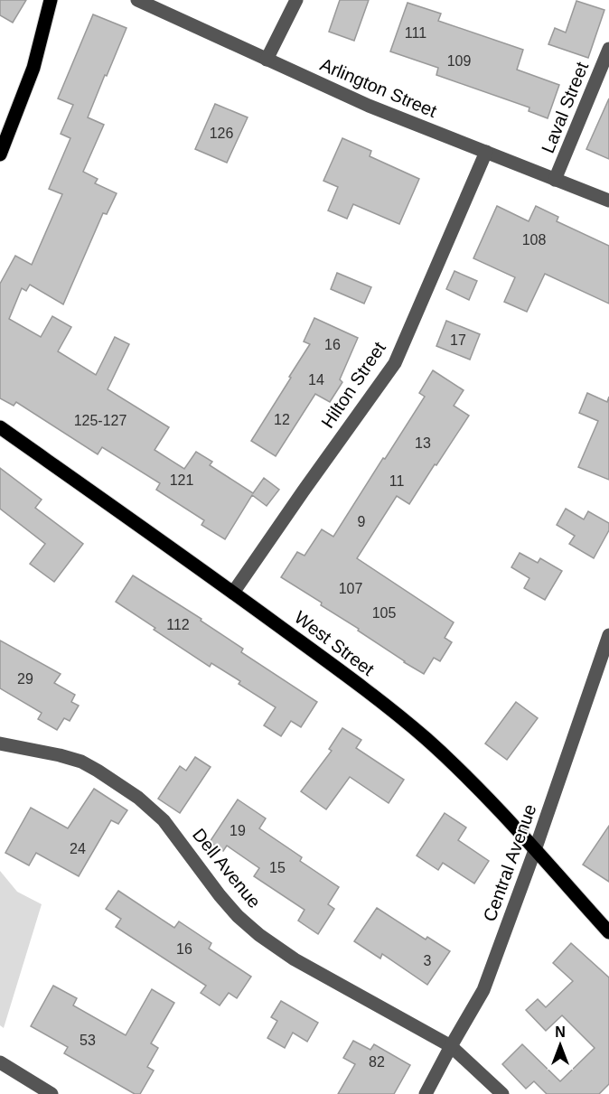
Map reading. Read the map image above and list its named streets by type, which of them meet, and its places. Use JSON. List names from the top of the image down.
{
  "streets": {
    "main road": ["West Street"],
    "street": [
      "Arlington Street",
      "Laval Street",
      "Hilton Street",
      "Central Avenue",
      "Dell Avenue"
    ]
  },
  "crossings": [
    ["Arlington Street", "Laval Street"],
    ["Arlington Street", "Hilton Street"],
    ["Hilton Street", "West Street"],
    ["West Street", "Central Avenue"],
    ["Central Avenue", "Dell Avenue"]
  ],
  "house_numbers": [
    "111",
    "109",
    "126",
    "108",
    "17",
    "16",
    "14",
    "12",
    "125-127",
    "13",
    "121",
    "11",
    "9",
    "107",
    "105",
    "112",
    "29",
    "19",
    "24",
    "15",
    "16",
    "3",
    "53",
    "82"
  ],
  "north": "top"
}
